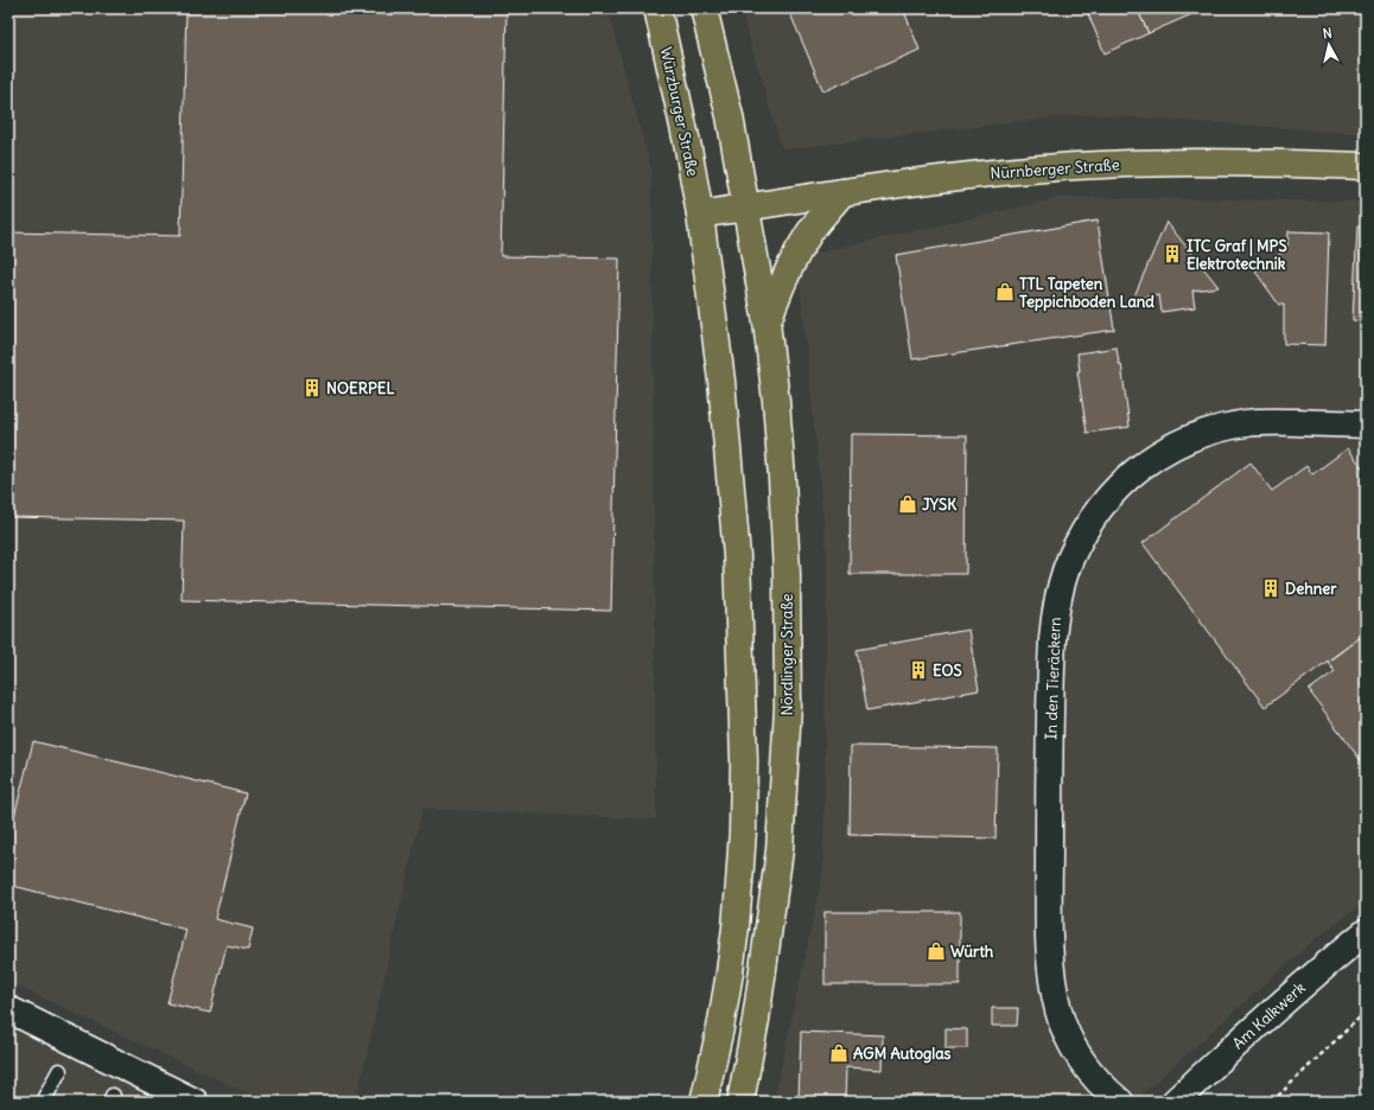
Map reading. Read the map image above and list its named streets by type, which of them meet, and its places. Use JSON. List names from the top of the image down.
{
  "streets": {
    "main road": ["Würzburger Straße", "Nürnberger Straße", "Nördlinger Straße"],
    "street": ["In den Tieräckern", "Am Kalkwerk"]
  },
  "crossings": [
    ["Würzburger Straße", "Nürnberger Straße"],
    ["Nürnberger Straße", "Nördlinger Straße"]
  ],
  "places": {
    "building": [
      "ITC Graf | MPS Elektrotechnik",
      "NOERPEL",
      "Dehner",
      "EOS"
    ],
    "shop": [
      "TTL Tapeten Teppichboden Land",
      "JYSK",
      "Würth",
      "AGM Autoglas"
    ]
  },
  "north": "top"
}
